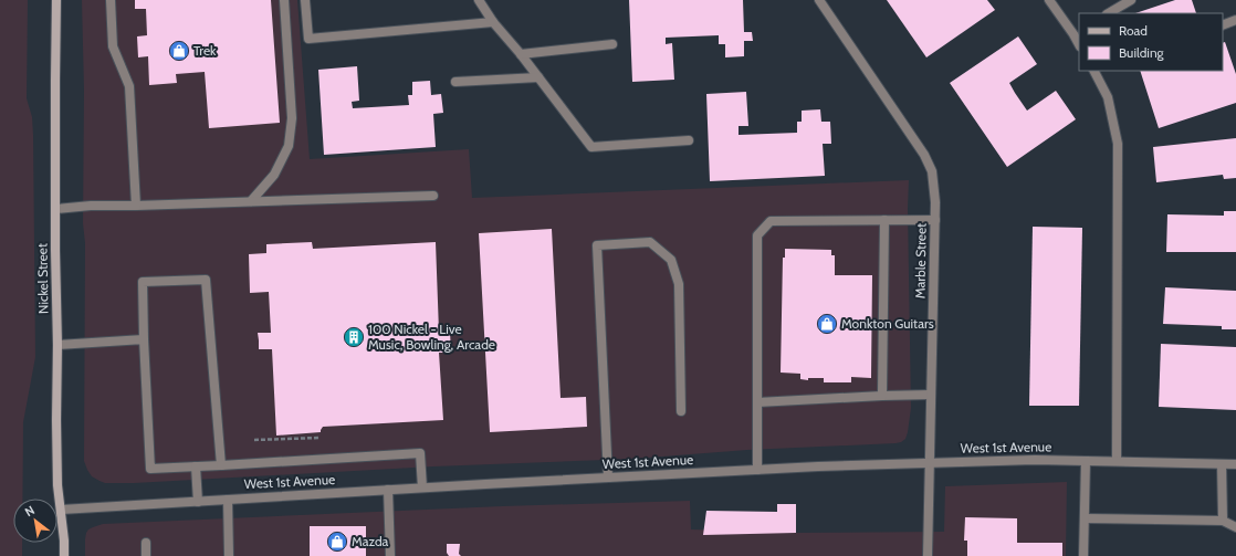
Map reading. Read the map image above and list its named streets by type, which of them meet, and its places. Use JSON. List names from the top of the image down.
{
  "streets": {
    "street": ["Marble Street", "Nickel Street", "West 1st Avenue"]
  },
  "crossings": [
    ["Marble Street", "West 1st Avenue"],
    ["Nickel Street", "West 1st Avenue"]
  ],
  "places": {
    "shop": ["Trek", "Monkton Guitars", "Mazda"],
    "building": ["100 Nickel - Live Music, Bowling, Arcade"]
  },
  "legend": ["Road", "Building"],
  "north": "top left"
}
